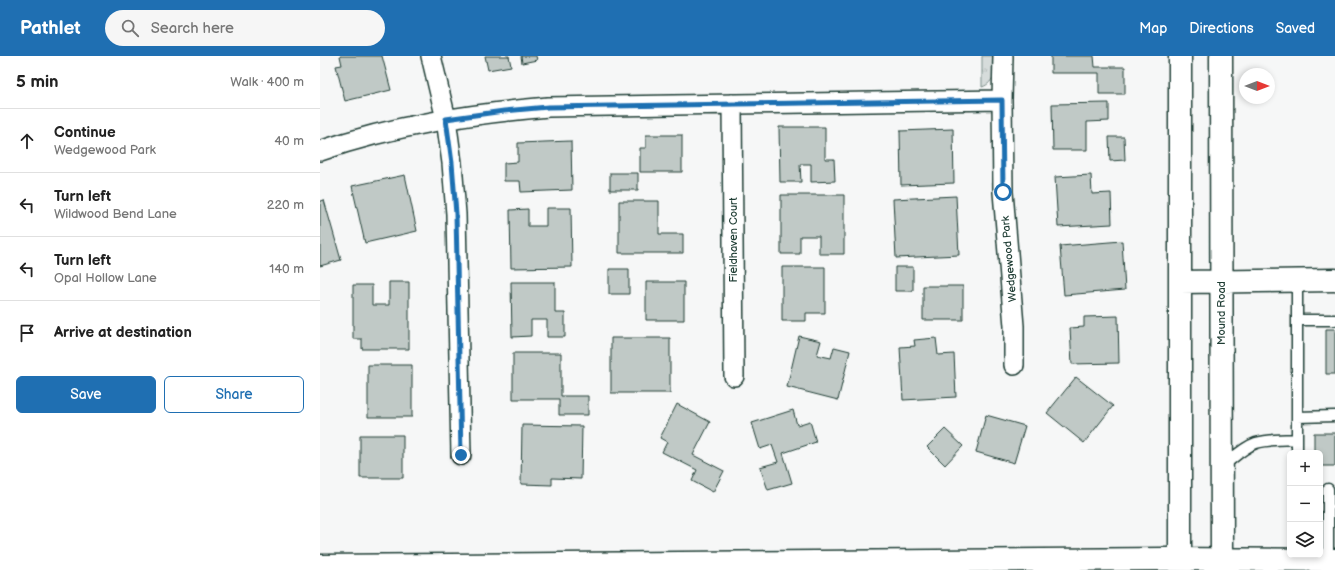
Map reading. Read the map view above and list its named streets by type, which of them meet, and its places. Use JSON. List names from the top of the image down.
{
  "streets": {
    "street": ["Fieldhaven Court", "Wedgewood Park", "Mound Road"]
  },
  "north": "right",
  "page": {
    "header": "Pathlet",
    "search": "Search here",
    "nav": ["Map", "Directions", "Saved"],
    "heading": ["5 min", "Walk · 400 m"],
    "list": [
      ["Continue", "Wedgewood Park", "40 m"],
      ["Turn left", "Wildwood Bend Lane", "220 m"],
      ["Turn left", "Opal Hollow Lane", "140 m"],
      "Arrive at destination"
    ],
    "buttons": ["Save", "Share"],
    "map_buttons": ["+", "−"]
  }
}
